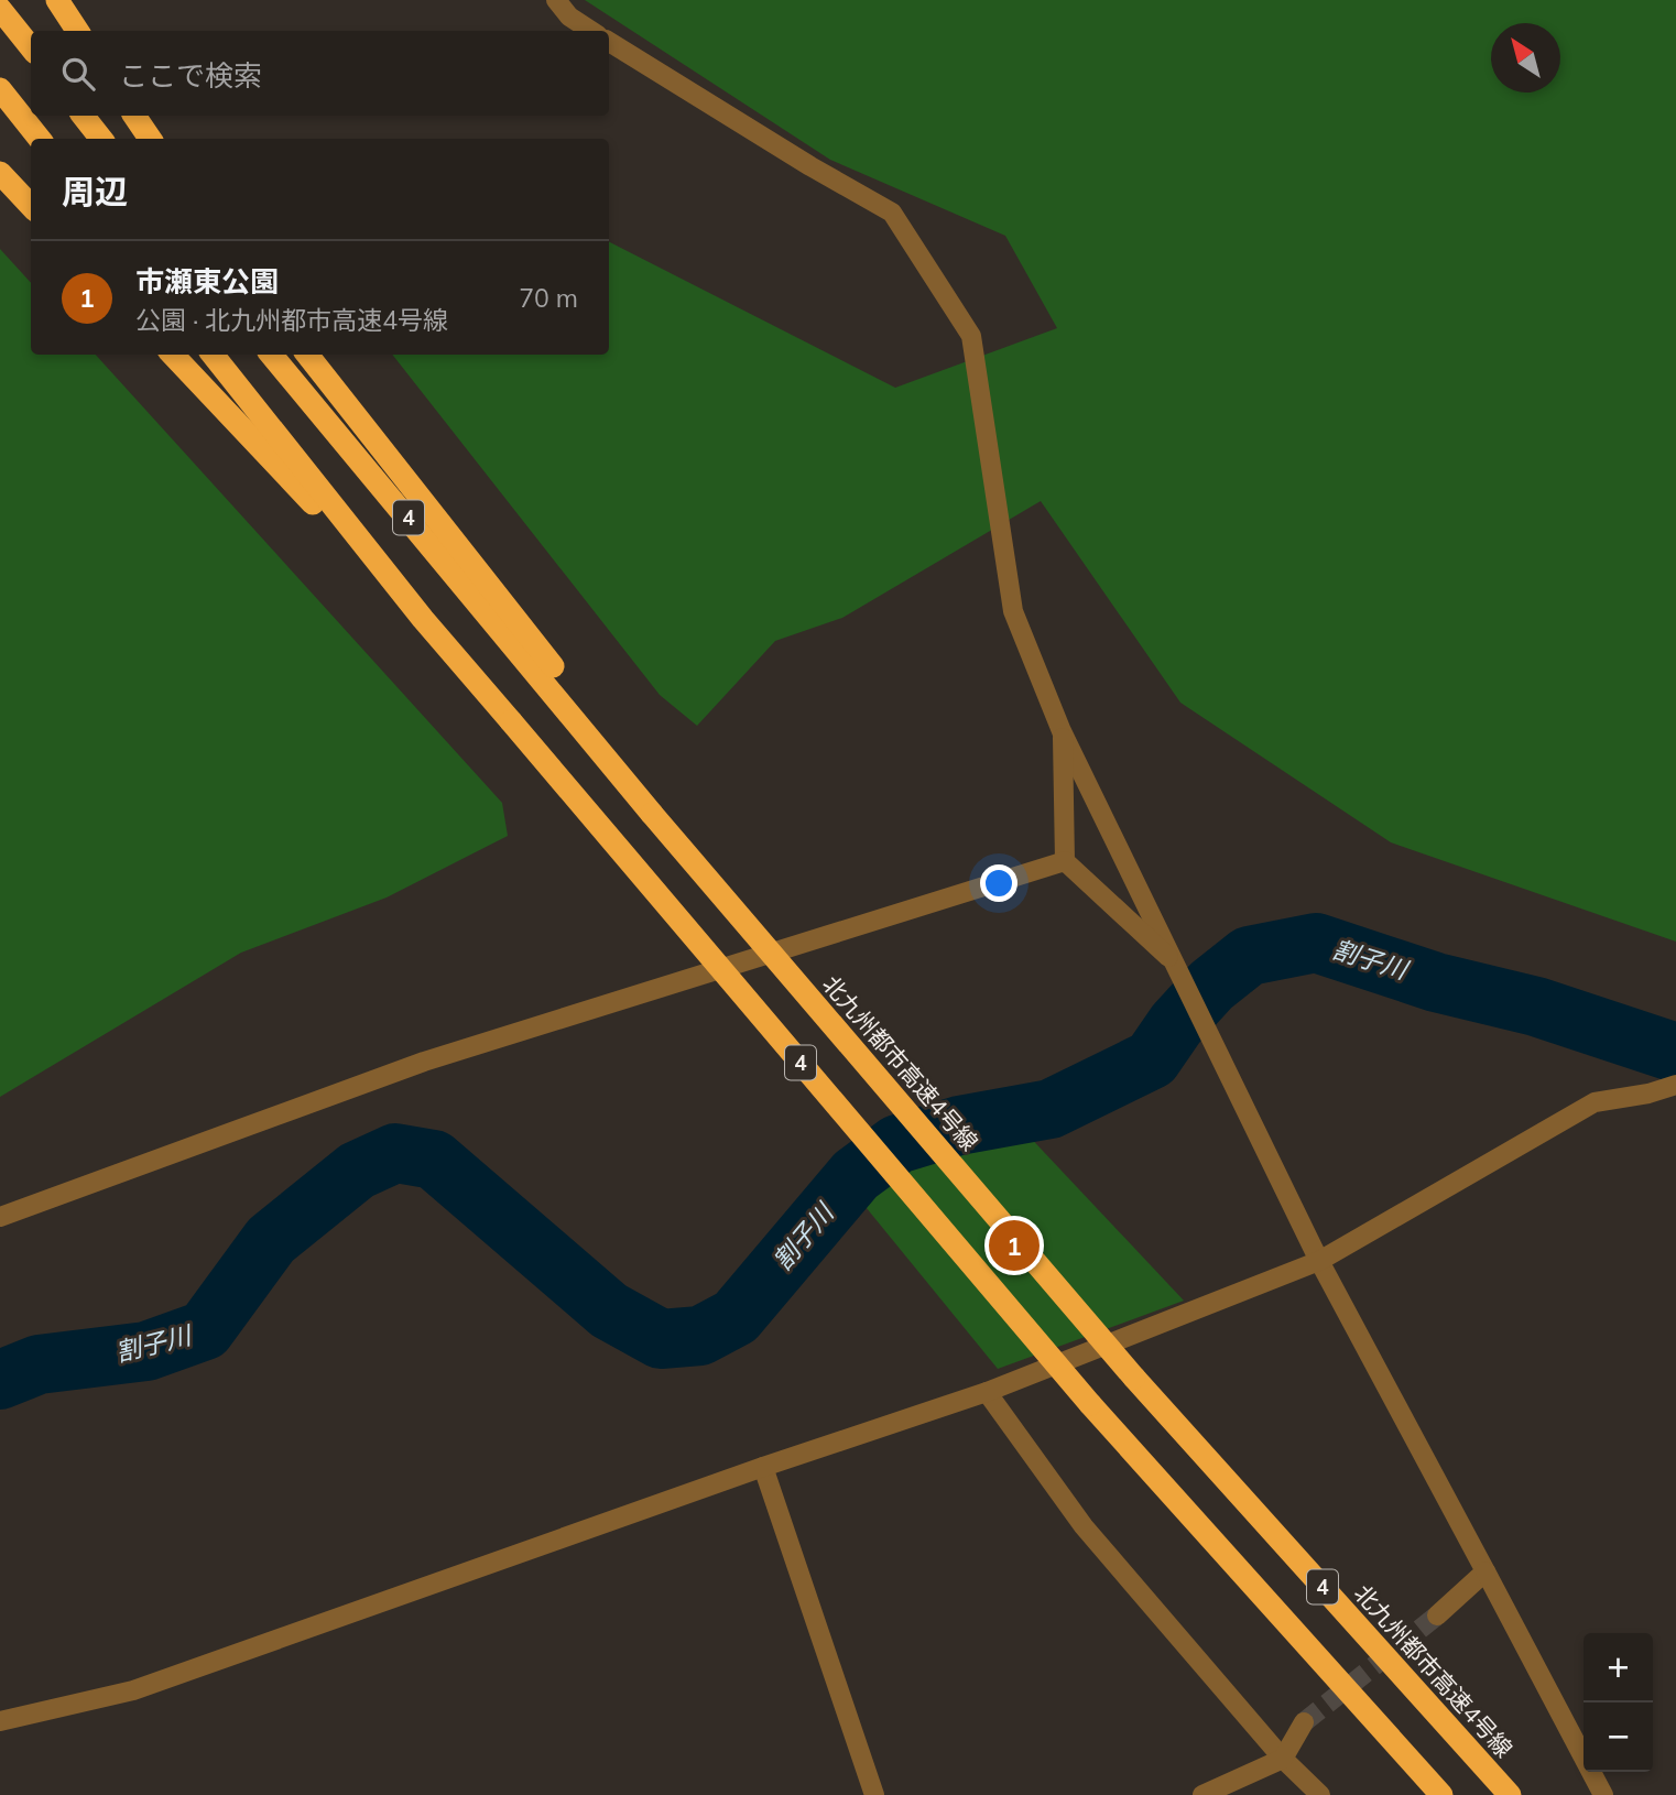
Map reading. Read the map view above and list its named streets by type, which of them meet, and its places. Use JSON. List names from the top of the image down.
{
  "streets": {
    "highway": ["4", "北九州都市高速4号線"]
  },
  "water": ["割子川"],
  "north": "top left",
  "page": {
    "search": "ここで検索",
    "heading": "周辺",
    "list": [
      {
        "mark": "1",
        "name": "市瀬東公園",
        "note": "公園 · 北九州都市高速4号線",
        "value": "70 m"
      }
    ],
    "pins": "1",
    "map_buttons": ["+", "−"]
  }
}
